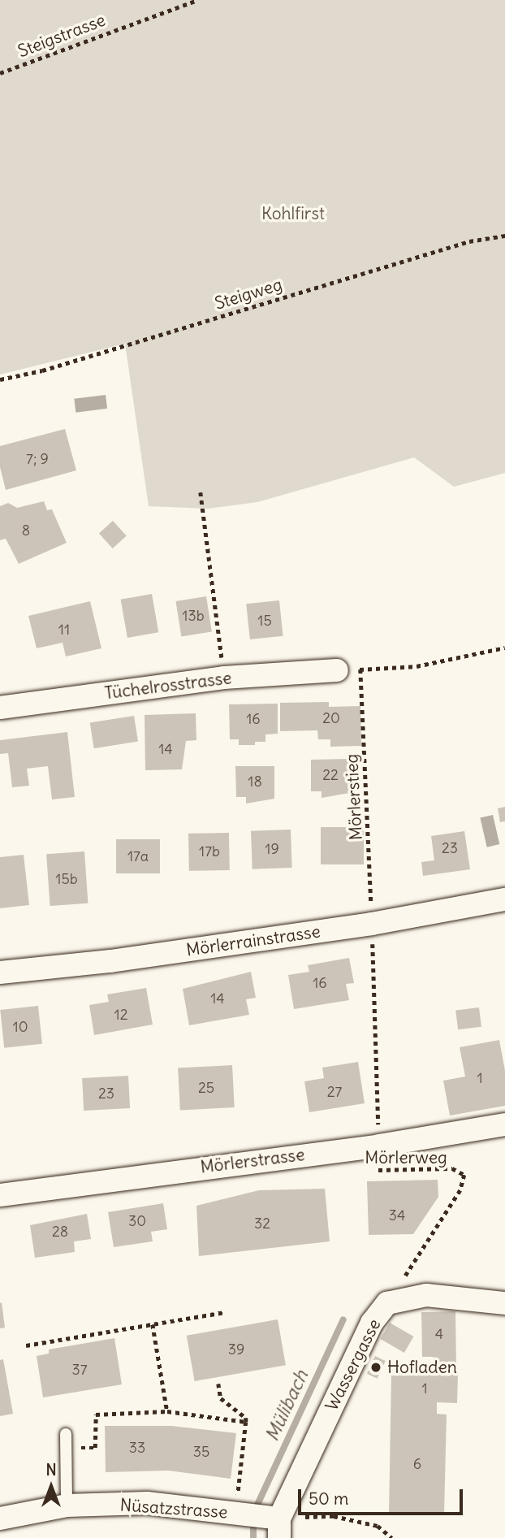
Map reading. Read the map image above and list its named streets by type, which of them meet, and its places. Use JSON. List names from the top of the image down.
{
  "streets": {
    "street": [
      "Tüchelrosstrasse",
      "Mörlerrainstrasse",
      "Mörlerstrasse",
      "Wassergasse",
      "Nüsatzstrasse"
    ],
    "path": [
      "Steigstrasse",
      "Steigweg",
      "Mörlerstieg",
      "Mörlerweg"
    ]
  },
  "crossings": [
    ["Mörlerstieg", "Mörlerrainstrasse"],
    ["Mörlerweg", "Wassergasse"],
    ["Wassergasse", "Nüsatzstrasse"]
  ],
  "water": ["Mülibach"],
  "parks": ["Kohlfirst"],
  "places": ["Hofladen"],
  "house_numbers": [
    "7; 9",
    "8",
    "13b",
    "15",
    "11",
    "20",
    "16",
    "14",
    "22",
    "18",
    "23",
    "19",
    "17b",
    "17a",
    "15b",
    "16",
    "14",
    "12",
    "10",
    "1",
    "25",
    "27",
    "23",
    "34",
    "30",
    "32",
    "28",
    "4",
    "39",
    "37",
    "1",
    "33",
    "35",
    "6"
  ],
  "scale_bar": "50 m",
  "north": "top"
}
